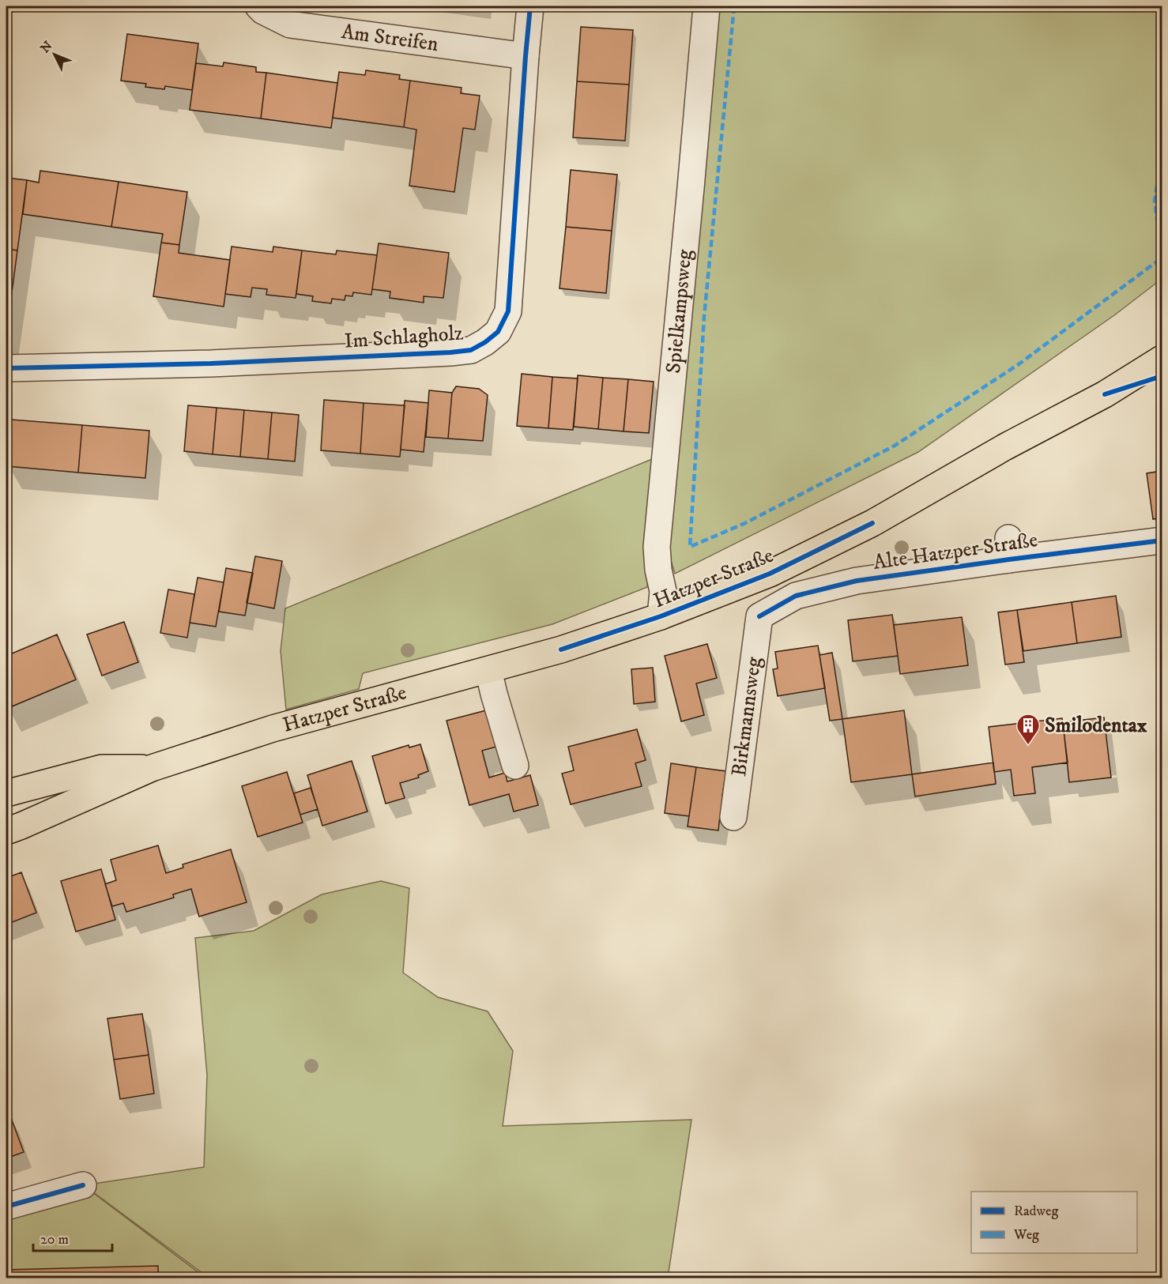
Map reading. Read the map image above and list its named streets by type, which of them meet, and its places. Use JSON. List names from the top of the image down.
{
  "streets": {
    "main road": ["Hatzper Straße"],
    "street": [
      "Am Streifen",
      "Spielkampsweg",
      "Im Schlagholz",
      "Alte Hatzper Straße",
      "Birkmannsweg"
    ]
  },
  "crossings": [
    ["Am Streifen", "Im Schlagholz"],
    ["Spielkampsweg", "Hatzper Straße"],
    ["Alte Hatzper Straße", "Birkmannsweg"]
  ],
  "places": {
    "building": ["Smilodentax"]
  },
  "legend": ["Radweg", "Weg"],
  "scale_bar": "20 m",
  "north": "top left"
}
